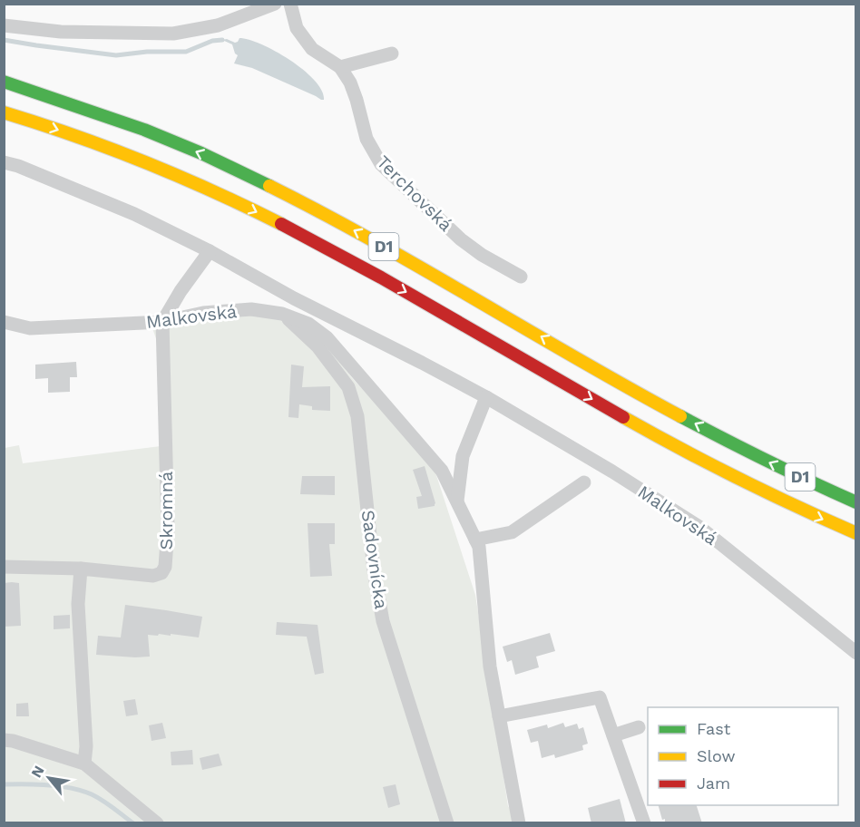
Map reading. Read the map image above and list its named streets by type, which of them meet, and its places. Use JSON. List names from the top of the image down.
{
  "streets": {
    "highway": ["D1"],
    "street": [
      "Terchovská",
      "Malkovská",
      "Skromná",
      "Sadovnícka"
    ]
  },
  "crossings": [
    ["Malkovská", "Skromná"],
    ["Malkovská", "Sadovnícka"]
  ],
  "legend": ["Fast", "Slow", "Jam"],
  "north": "top left"
}
